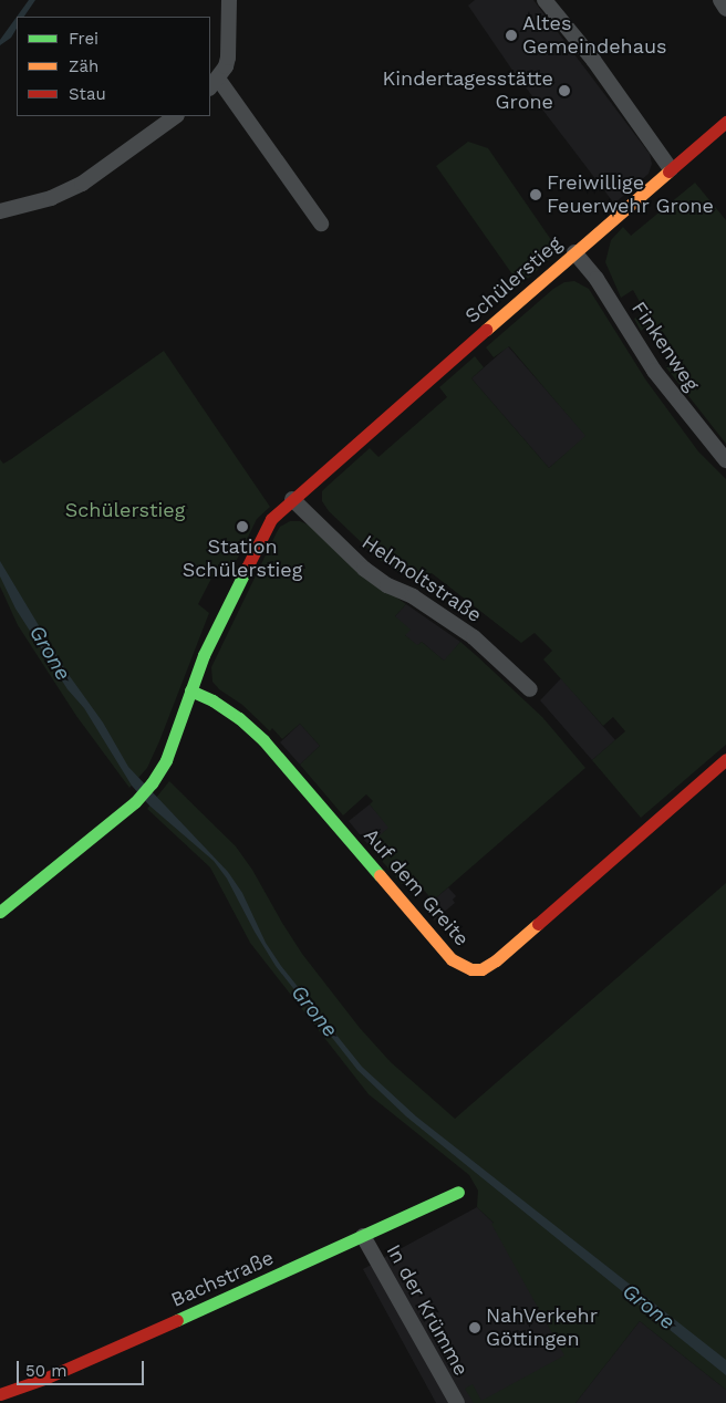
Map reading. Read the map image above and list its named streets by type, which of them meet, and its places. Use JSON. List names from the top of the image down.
{
  "streets": {
    "street": [
      "Schülerstieg",
      "Finkenweg",
      "Helmoltstraße",
      "Auf dem Greite",
      "Bachstraße",
      "In der Krümme"
    ]
  },
  "crossings": [
    ["Schülerstieg", "Finkenweg"],
    ["Schülerstieg", "Helmoltstraße"],
    ["Schülerstieg", "Auf dem Greite"],
    ["Bachstraße", "In der Krümme"]
  ],
  "water": ["Grone"],
  "parks": ["Schülerstieg"],
  "places": [
    "Altes Gemeindehaus",
    "Kindertagesstätte Grone",
    "Freiwillige Feuerwehr Grone",
    "Station Schülerstieg",
    "NahVerkehr Göttingen"
  ],
  "legend": ["Frei", "Zäh", "Stau"],
  "scale_bar": "50 m"
}
